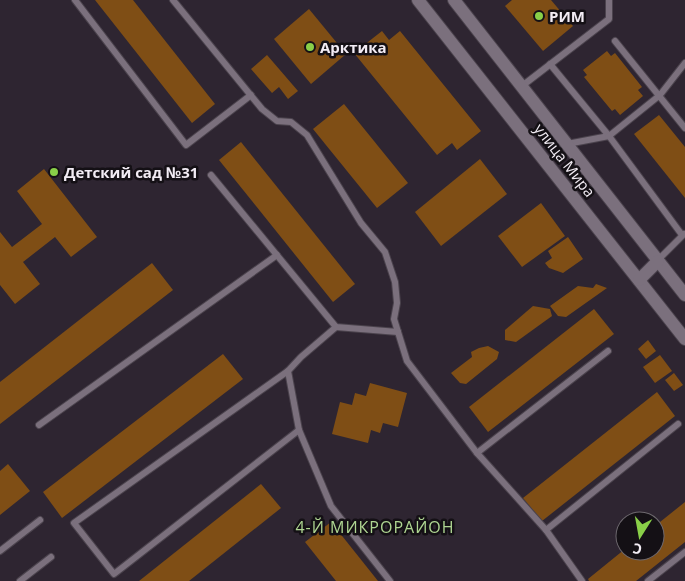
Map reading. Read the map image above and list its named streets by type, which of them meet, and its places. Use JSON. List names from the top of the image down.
{
  "streets": {
    "street": ["улица Мира"]
  },
  "districts": ["4-Й МИКРОРАЙОН"],
  "places": ["РИМ", "Арктика", "Детский сад №31"],
  "north": "bottom"
}
